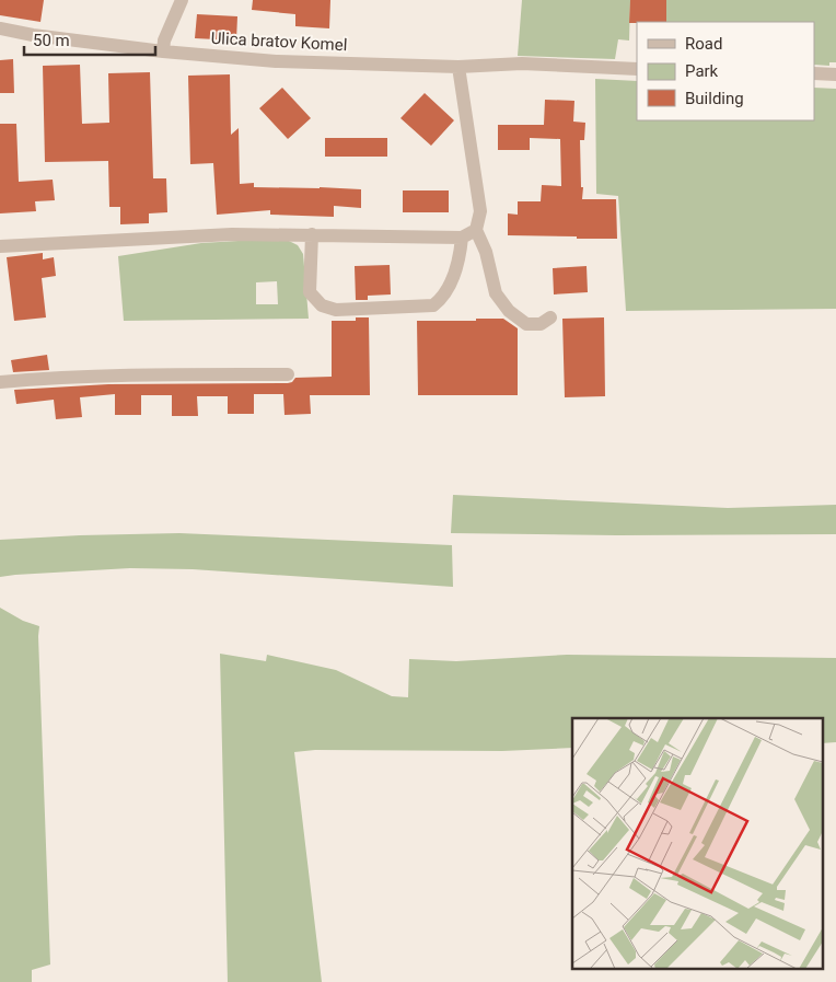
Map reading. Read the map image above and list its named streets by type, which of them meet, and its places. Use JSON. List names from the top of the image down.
{
  "streets": {
    "street": ["Ulica bratov Komel"]
  },
  "legend": ["Road", "Park", "Building"],
  "scale_bar": "50 m"
}
